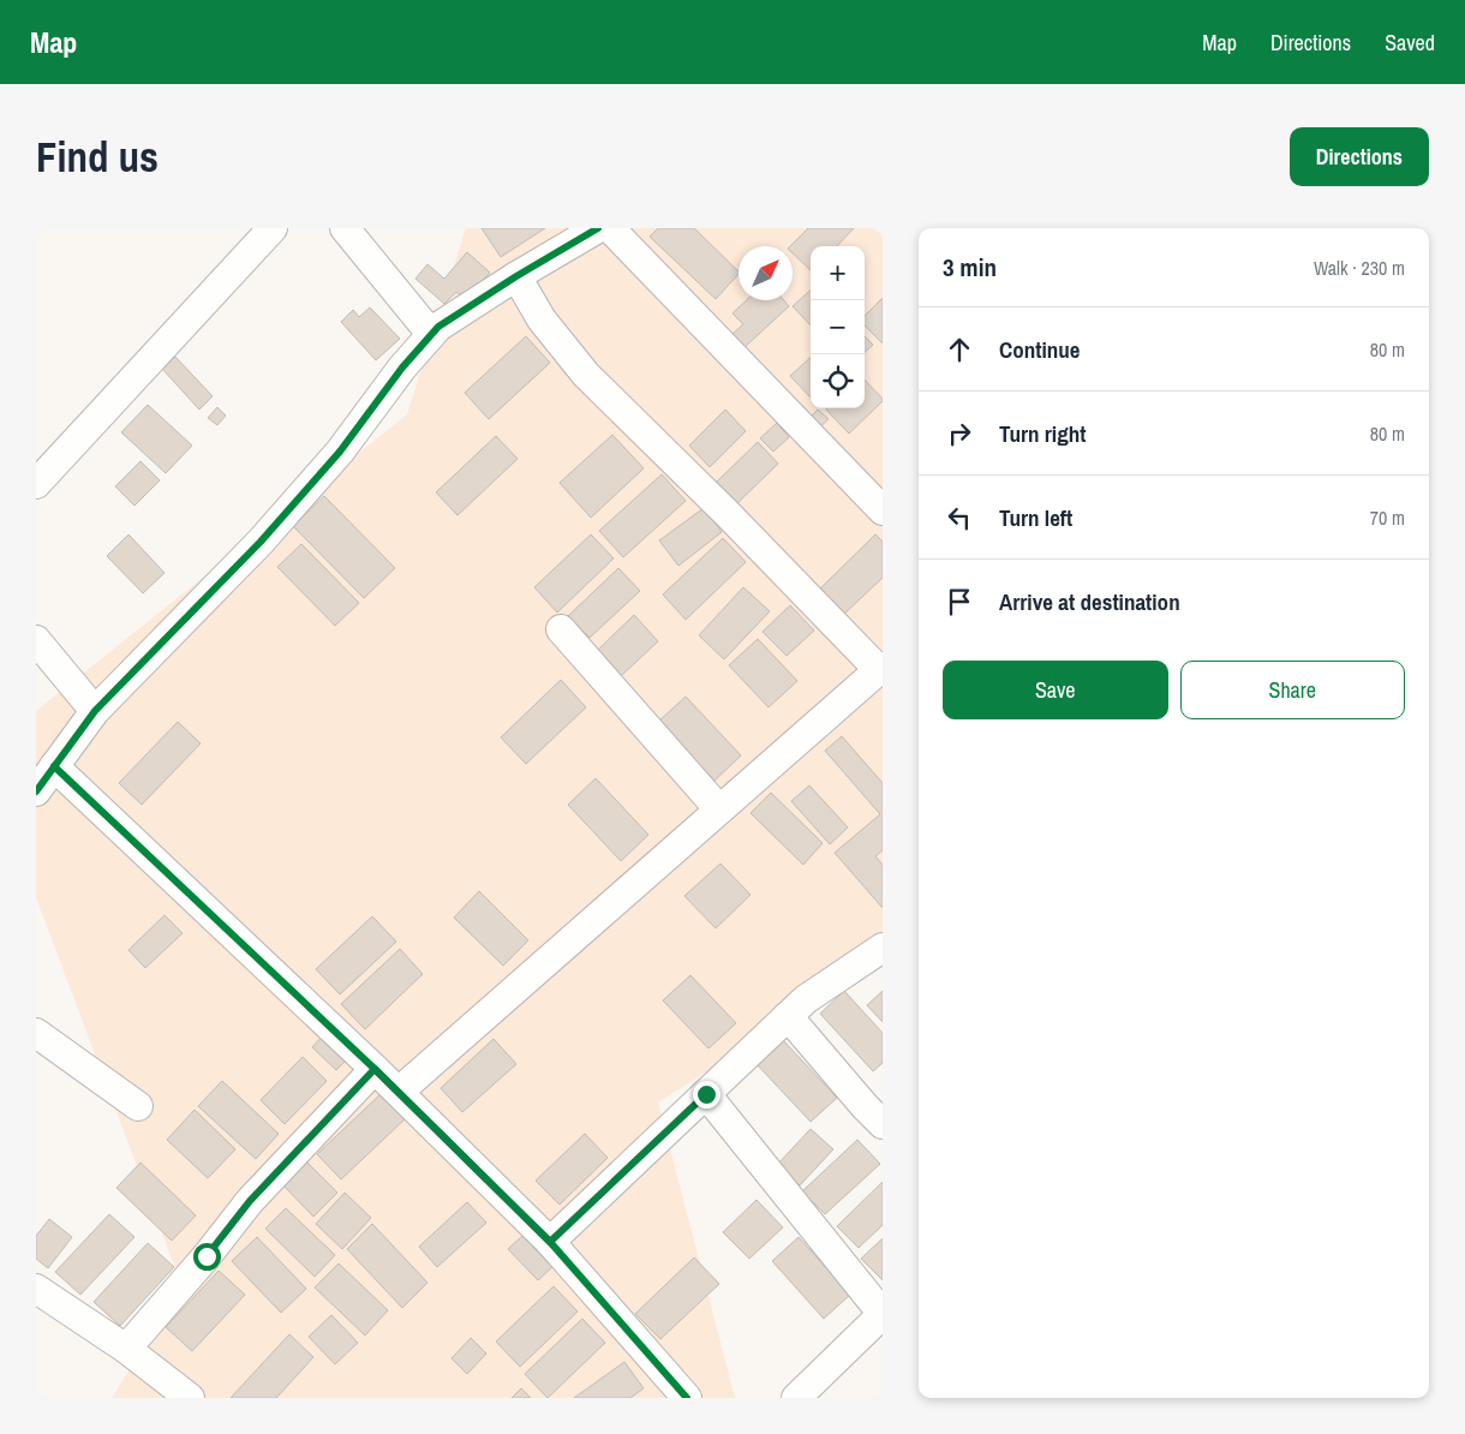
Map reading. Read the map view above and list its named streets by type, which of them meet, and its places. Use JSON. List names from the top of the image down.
{
  "north": "top right",
  "page": {
    "header": "Map",
    "nav": ["Map", "Directions", "Saved"],
    "buttons": [
      "Directions",
      ["Save", "Share"]
    ],
    "title": "Find us",
    "heading": ["3 min", "Walk · 230 m"],
    "map_buttons": ["+", "−"],
    "list": [
      ["Continue", "80 m"],
      ["Turn right", "80 m"],
      ["Turn left", "70 m"],
      "Arrive at destination"
    ]
  }
}
